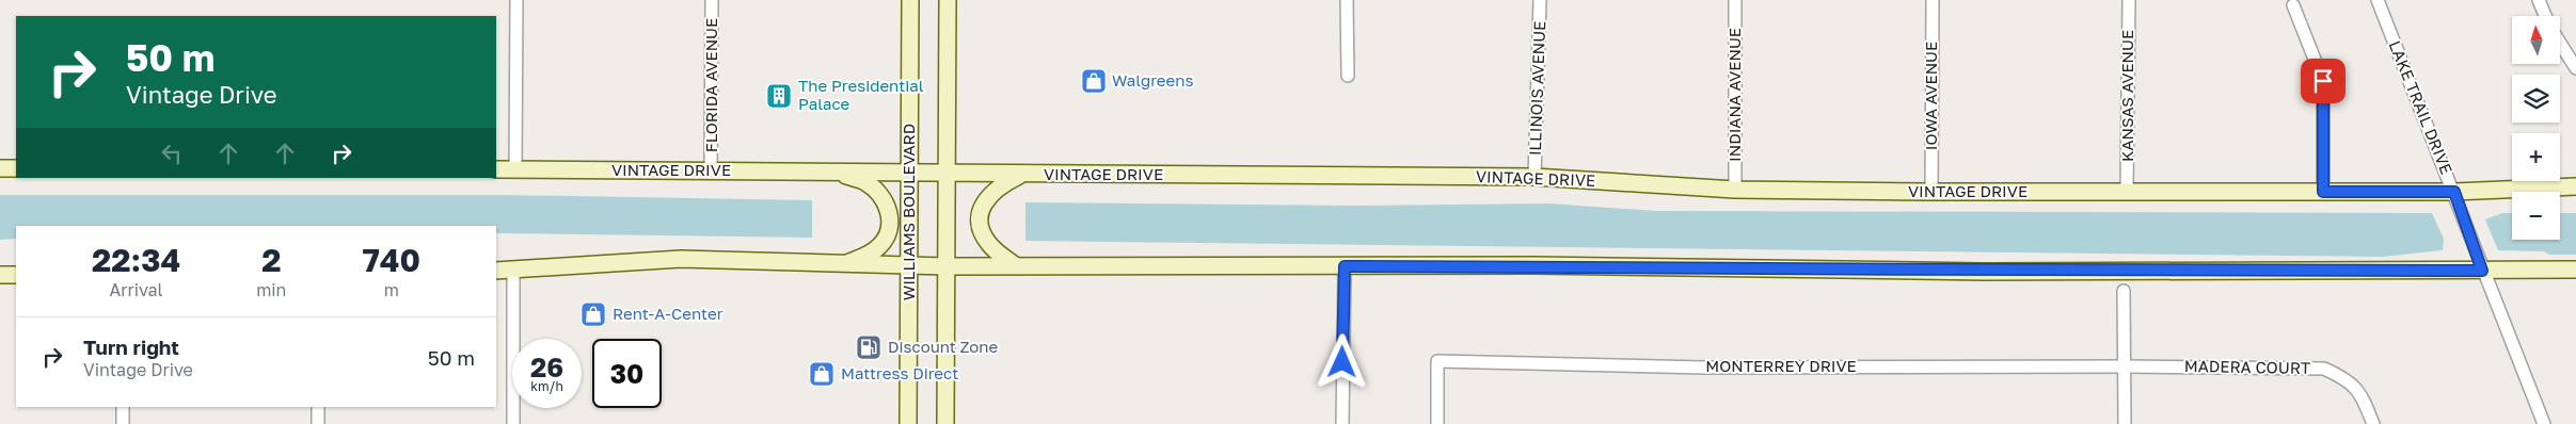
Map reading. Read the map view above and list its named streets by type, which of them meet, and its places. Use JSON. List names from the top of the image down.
{
  "streets": {
    "street": [
      "FLORIDA AVENUE",
      "ILLINOIS AVENUE",
      "INDIANA AVENUE",
      "IOWA AVENUE",
      "KANSAS AVENUE",
      "LAKE TRAIL DRIVE",
      "VINTAGE DRIVE",
      "WILLIAMS BOULEVARD",
      "MONTERREY DRIVE",
      "MADERA COURT"
    ]
  },
  "crossings": [
    ["FLORIDA AVENUE", "VINTAGE DRIVE"],
    ["ILLINOIS AVENUE", "VINTAGE DRIVE"],
    ["INDIANA AVENUE", "VINTAGE DRIVE"],
    ["IOWA AVENUE", "VINTAGE DRIVE"],
    ["KANSAS AVENUE", "VINTAGE DRIVE"],
    ["LAKE TRAIL DRIVE", "VINTAGE DRIVE"],
    ["VINTAGE DRIVE", "WILLIAMS BOULEVARD"],
    ["MONTERREY DRIVE", "MADERA COURT"]
  ],
  "places": {
    "shop": ["Walgreens", "Rent-A-Center", "Mattress Direct"],
    "building": ["The Presidential Palace"],
    "fuel station": ["Discount Zone"]
  },
  "north": "top",
  "page": {
    "map_buttons": ["+", "−"],
    "turn": ["50 m", "Vintage Drive"],
    "eta": [
      "22:34",
      "Arrival",
      "2",
      "min",
      "740",
      "m"
    ],
    "list": [
      {
        "name": "Turn right",
        "note": "Vintage Drive",
        "value": "50 m"
      }
    ],
    "speed": "26 km/h",
    "limit": "30"
  }
}
